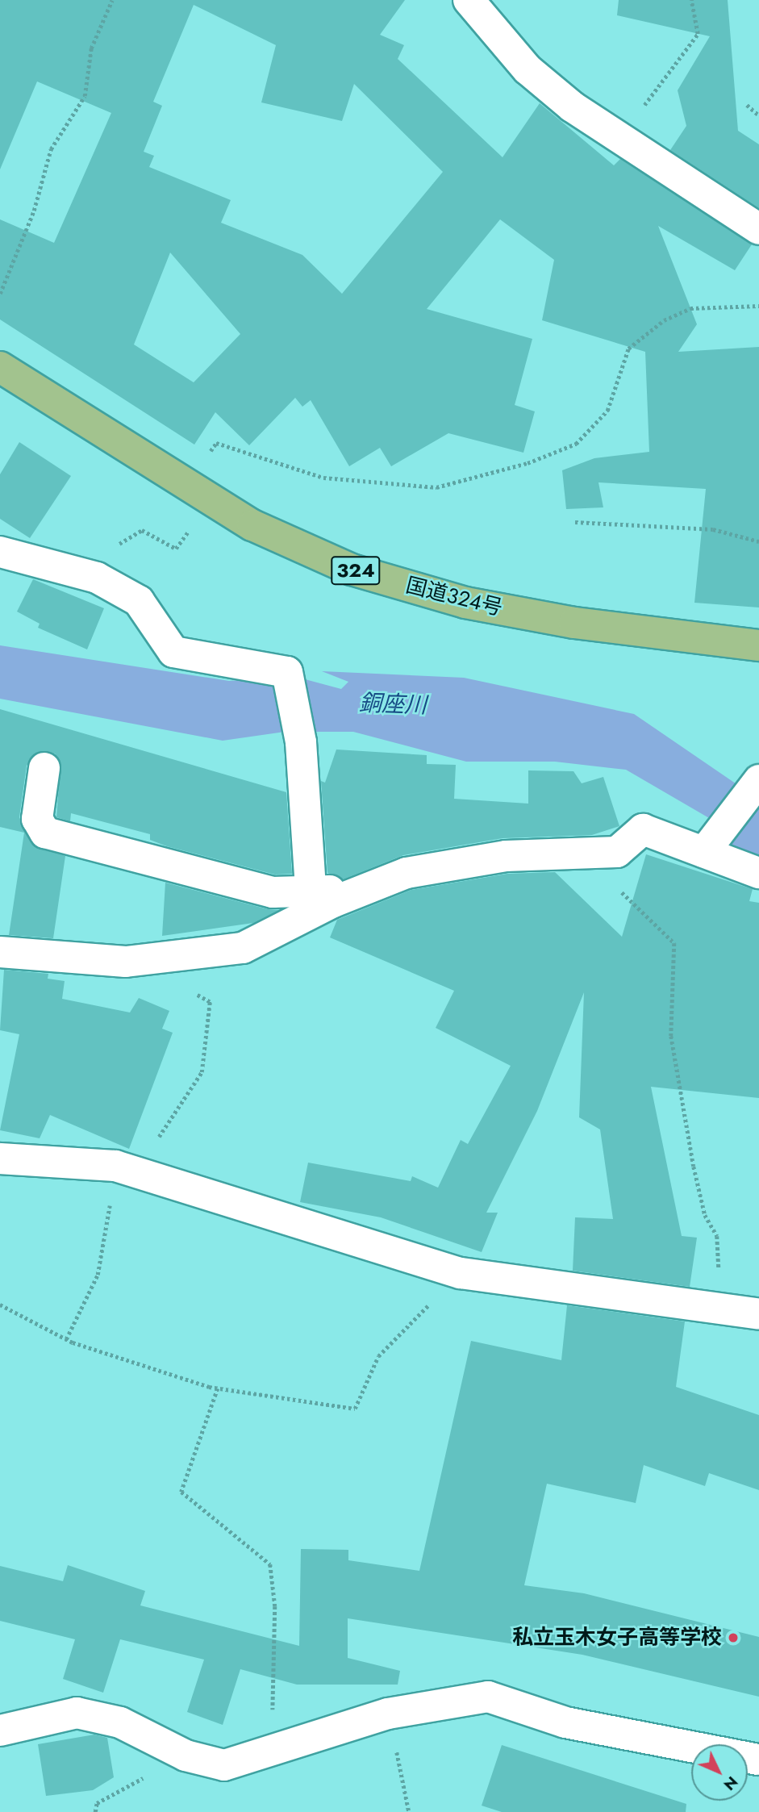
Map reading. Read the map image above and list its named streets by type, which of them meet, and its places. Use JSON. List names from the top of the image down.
{
  "streets": {
    "highway": ["324", "国道324号"]
  },
  "water": ["銅座川"],
  "places": ["私立玉木女子高等学校"],
  "north": "bottom right"
}
